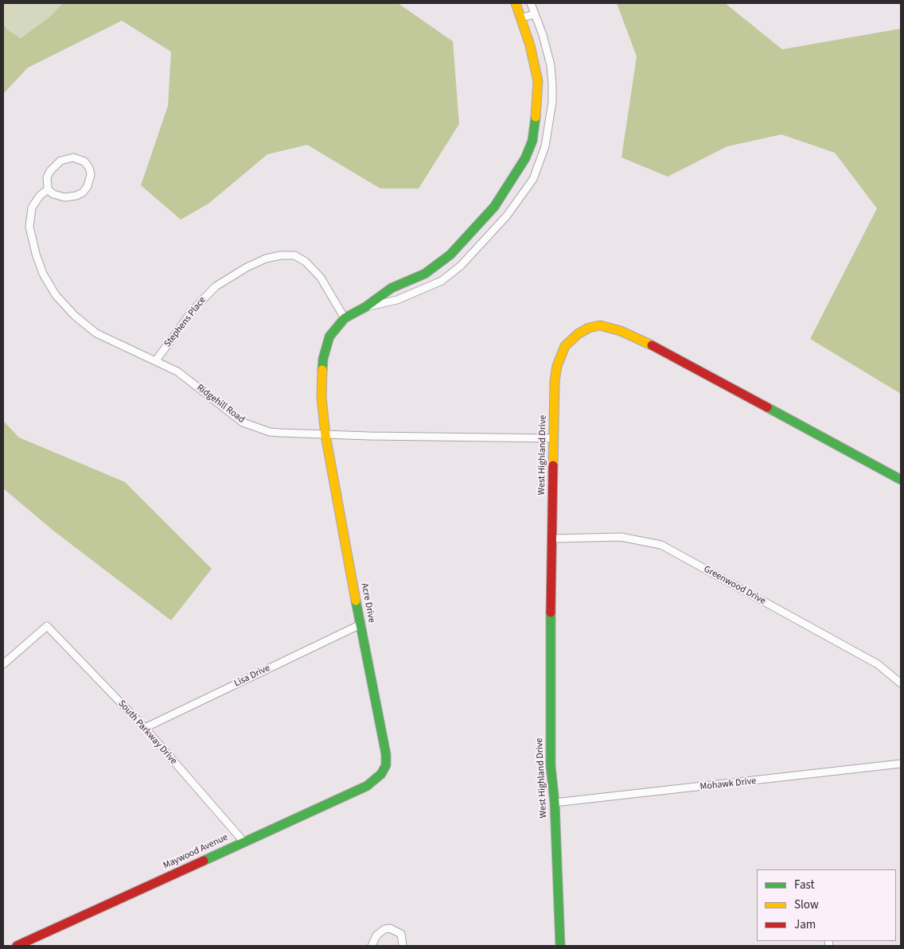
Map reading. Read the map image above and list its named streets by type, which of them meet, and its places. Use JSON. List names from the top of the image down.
{
  "streets": {
    "street": [
      "Stephens Place",
      "Ridgehill Road",
      "West Highland Drive",
      "Greenwood Drive",
      "Acre Drive",
      "Lisa Drive",
      "South Parkway Drive",
      "Mohawk Drive",
      "Maywood Avenue"
    ]
  },
  "crossings": [
    ["Stephens Place", "Ridgehill Road"],
    ["Stephens Place", "Acre Drive"],
    ["Ridgehill Road", "West Highland Drive"],
    ["Ridgehill Road", "Acre Drive"],
    ["West Highland Drive", "Greenwood Drive"],
    ["West Highland Drive", "Mohawk Drive"],
    ["Acre Drive", "Lisa Drive"],
    ["Acre Drive", "Maywood Avenue"],
    ["Lisa Drive", "South Parkway Drive"],
    ["South Parkway Drive", "Maywood Avenue"]
  ],
  "legend": ["Fast", "Slow", "Jam"]
}
